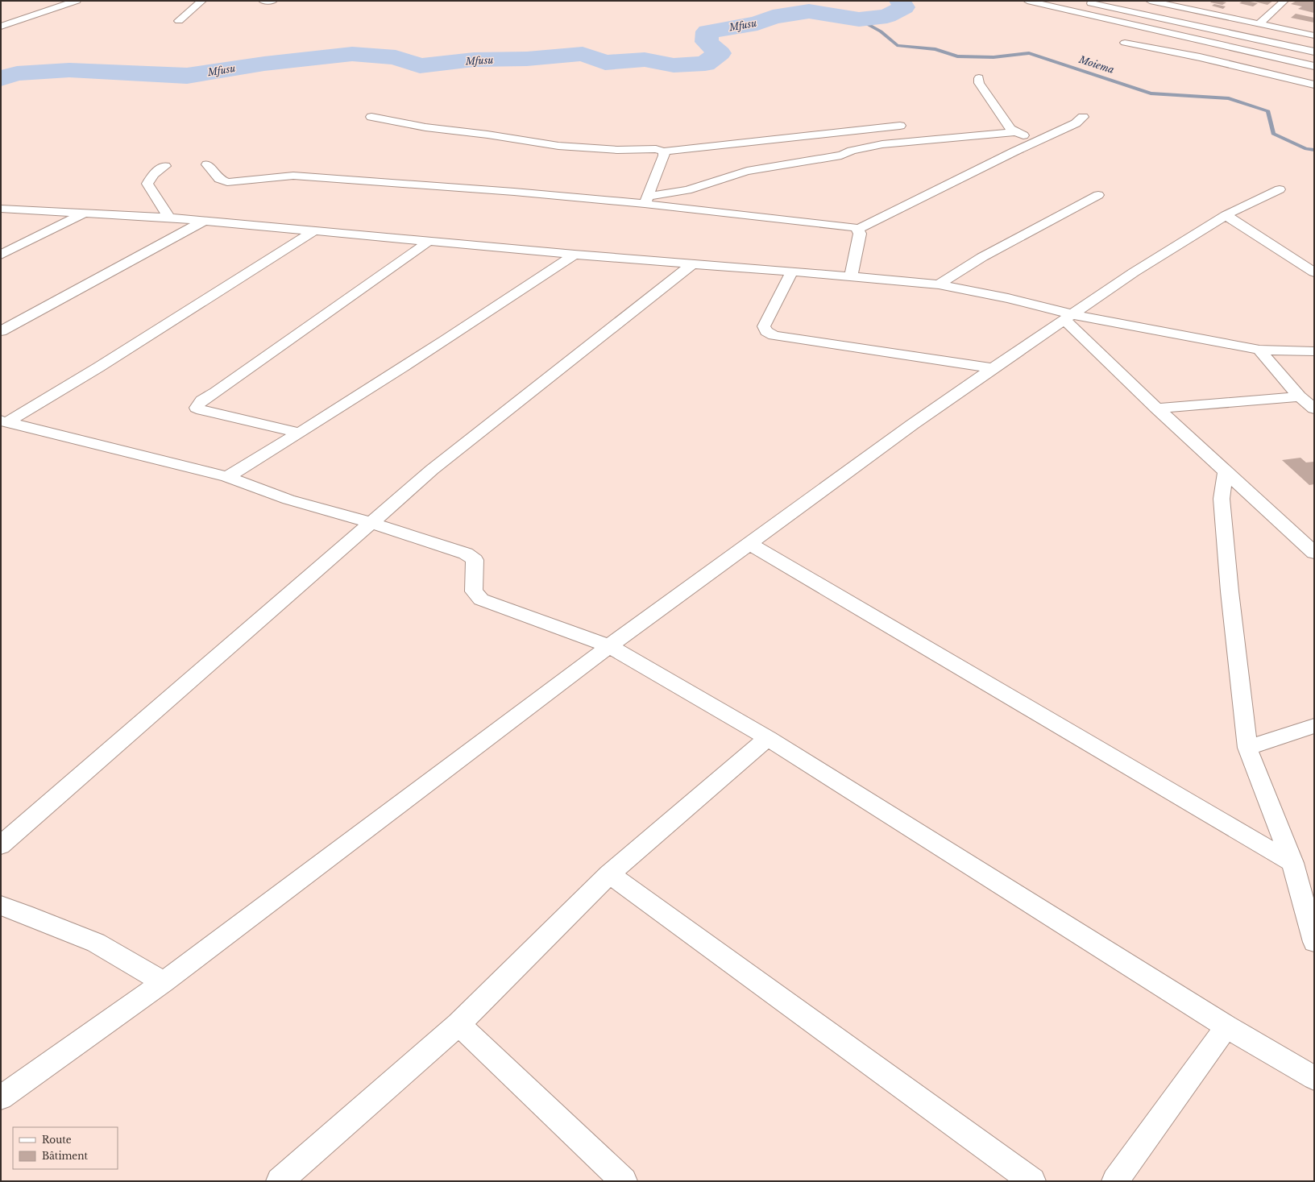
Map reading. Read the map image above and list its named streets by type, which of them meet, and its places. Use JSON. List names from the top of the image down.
{
  "water": ["Mfusu", "Moiema"],
  "legend": ["Route", "Bâtiment"]
}
